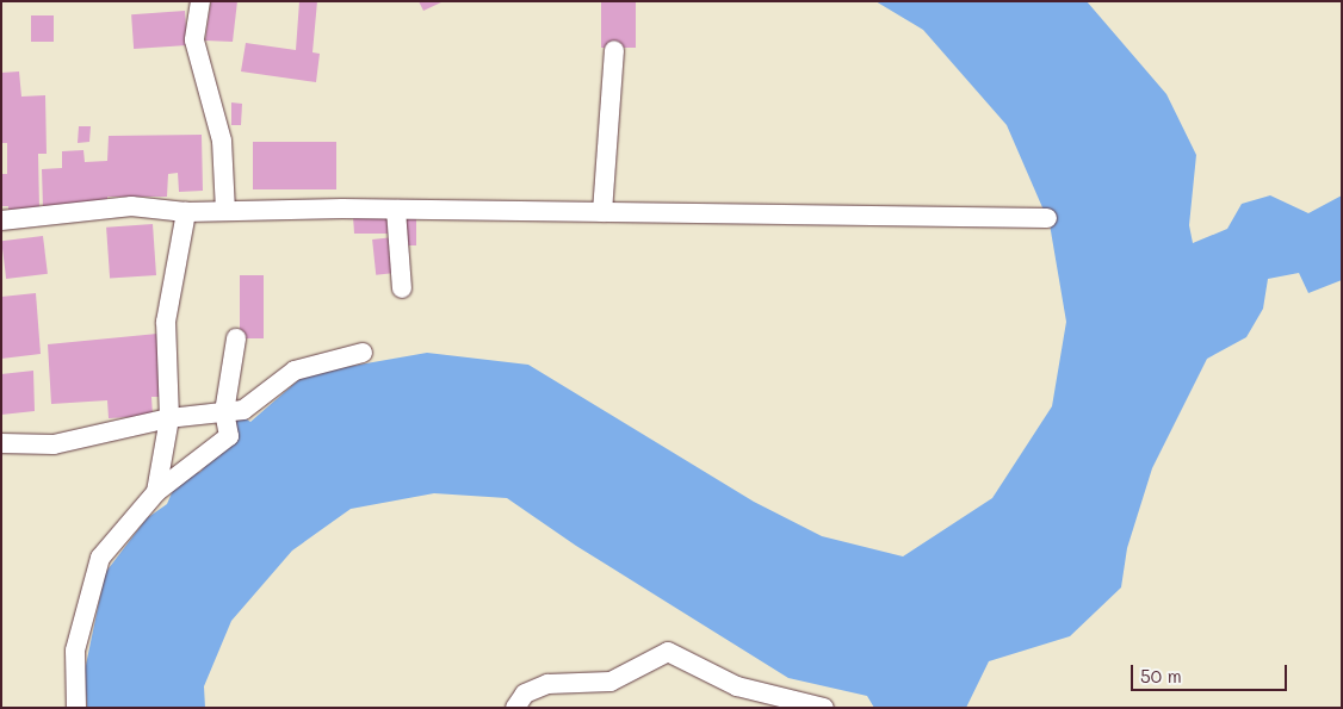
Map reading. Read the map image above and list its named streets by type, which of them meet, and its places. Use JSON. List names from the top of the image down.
{
  "scale_bar": "50 m"
}
